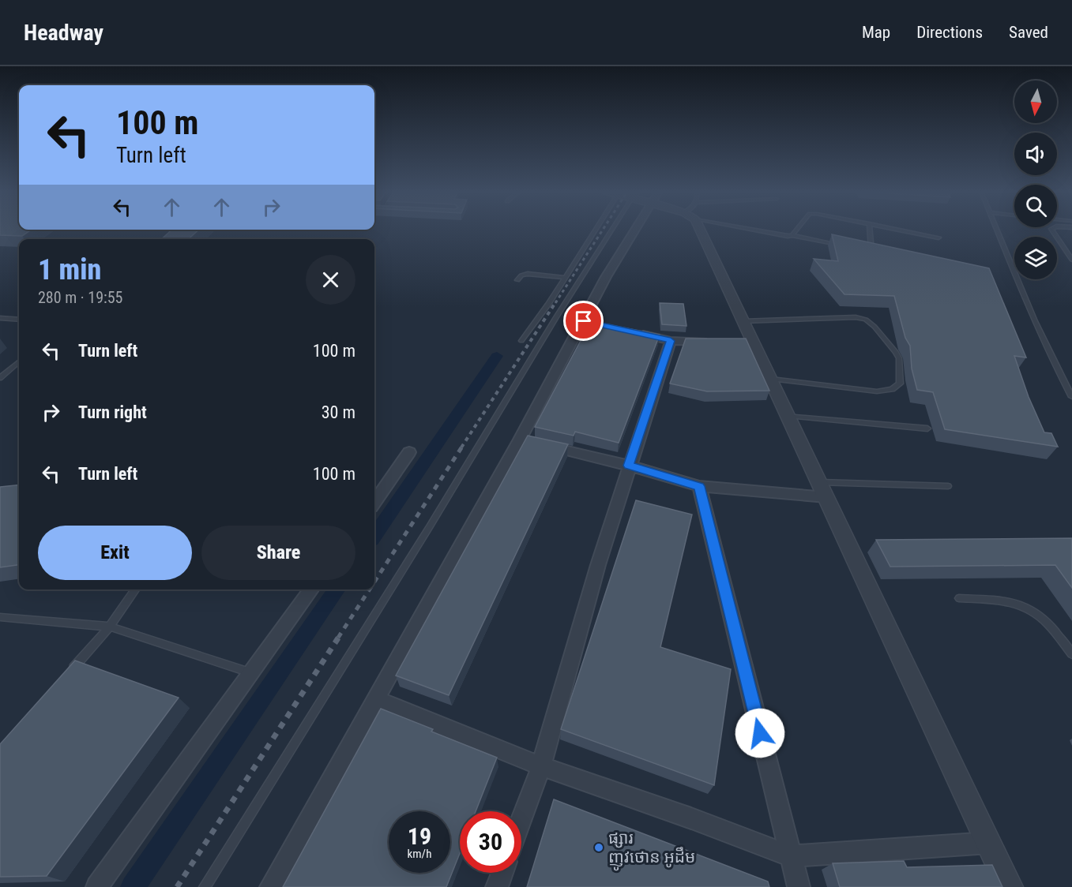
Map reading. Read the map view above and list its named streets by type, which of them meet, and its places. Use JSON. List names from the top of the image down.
{
  "places": ["ផ្សារ ញូវថោន អូដឹម"],
  "north": "bottom",
  "page": {
    "header": "Headway",
    "nav": ["Map", "Directions", "Saved"],
    "turn": ["100 m", "Turn left"],
    "heading": ["1 min", "280 m · 19:55"],
    "list": [
      {
        "name": "Turn left",
        "value": "100 m"
      },
      {
        "name": "Turn right",
        "value": "30 m"
      },
      {
        "name": "Turn left",
        "value": "100 m"
      }
    ],
    "buttons": ["Exit", "Share"],
    "speed": "19 km/h",
    "limit": "30"
  }
}
